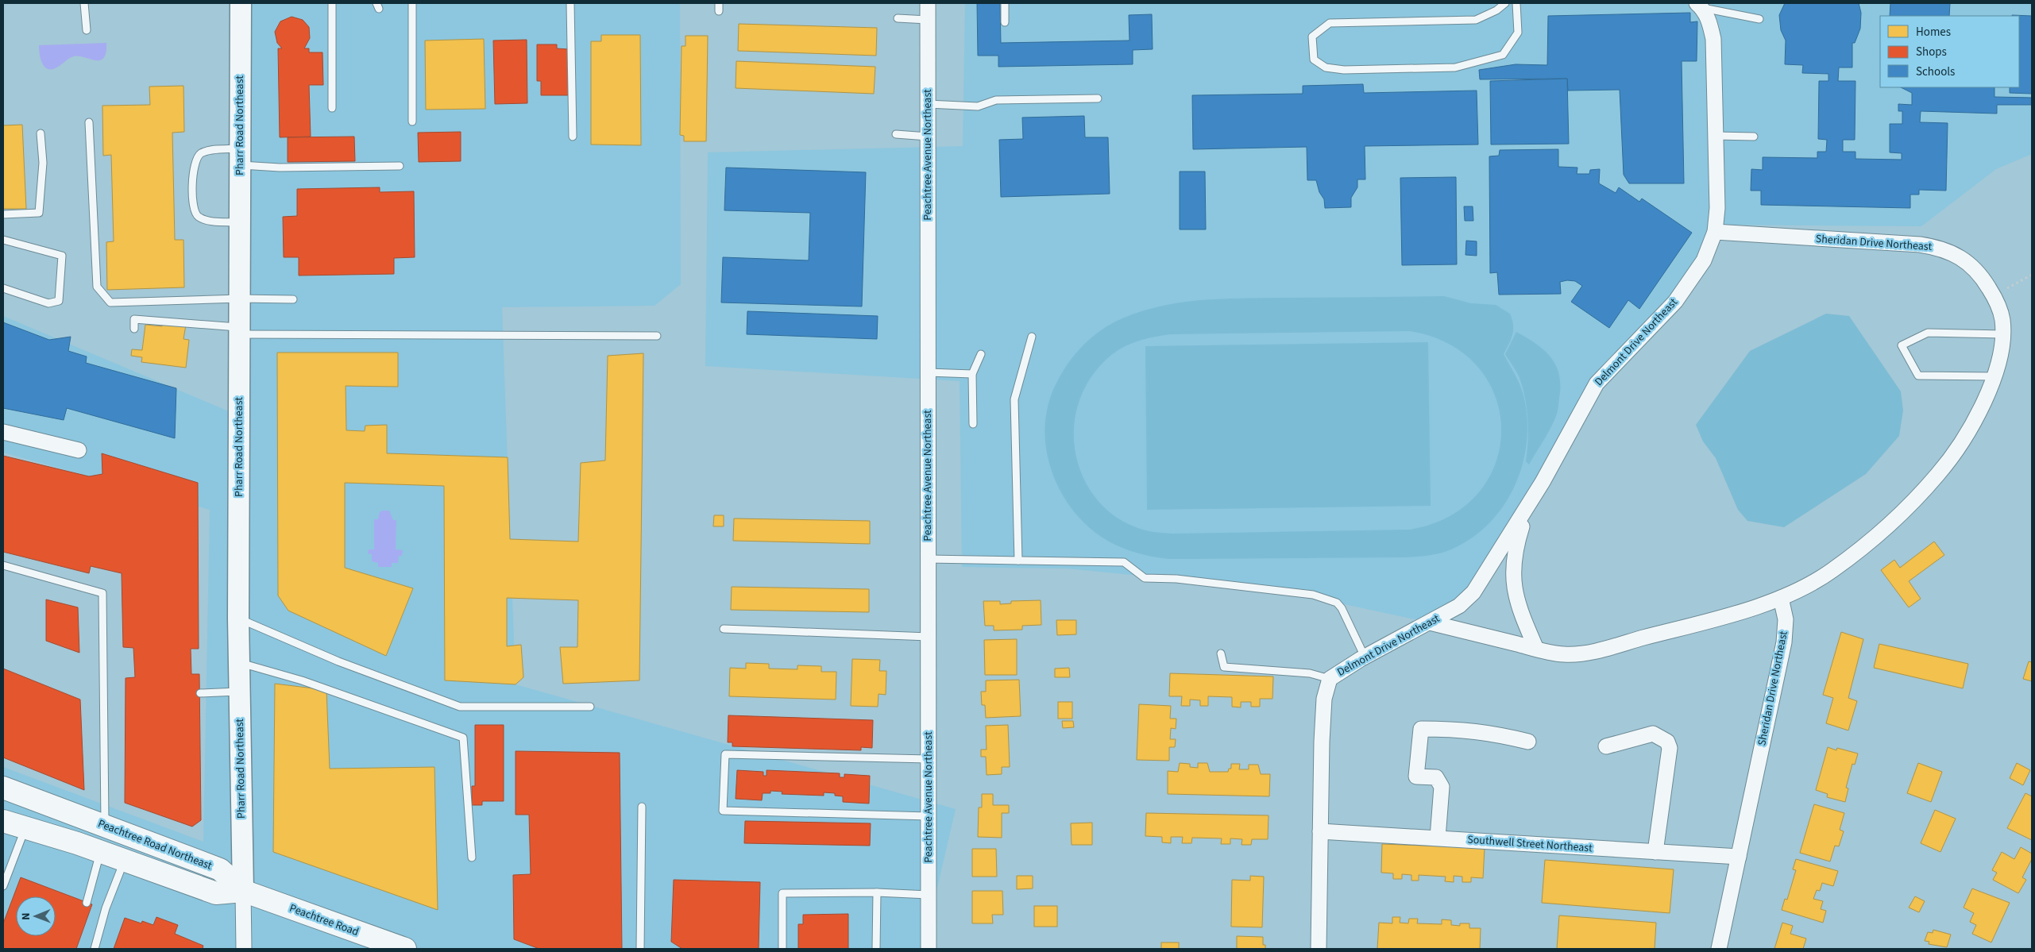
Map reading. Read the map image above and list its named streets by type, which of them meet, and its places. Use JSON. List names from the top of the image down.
{
  "streets": {
    "highway": ["Peachtree Road Northeast", "Peachtree Road"],
    "street": [
      "Pharr Road Northeast",
      "Peachtree Avenue Northeast",
      "Sheridan Drive Northeast",
      "Delmont Drive Northeast",
      "Southwell Street Northeast"
    ]
  },
  "crossings": [
    ["Pharr Road Northeast", "Peachtree Road Northeast"],
    ["Pharr Road Northeast", "Peachtree Road"],
    ["Sheridan Drive Northeast", "Delmont Drive Northeast"],
    ["Sheridan Drive Northeast", "Southwell Street Northeast"],
    ["Delmont Drive Northeast", "Southwell Street Northeast"],
    ["Peachtree Road Northeast", "Peachtree Road"]
  ],
  "legend": ["Homes", "Shops", "Schools"],
  "north": "left"
}
